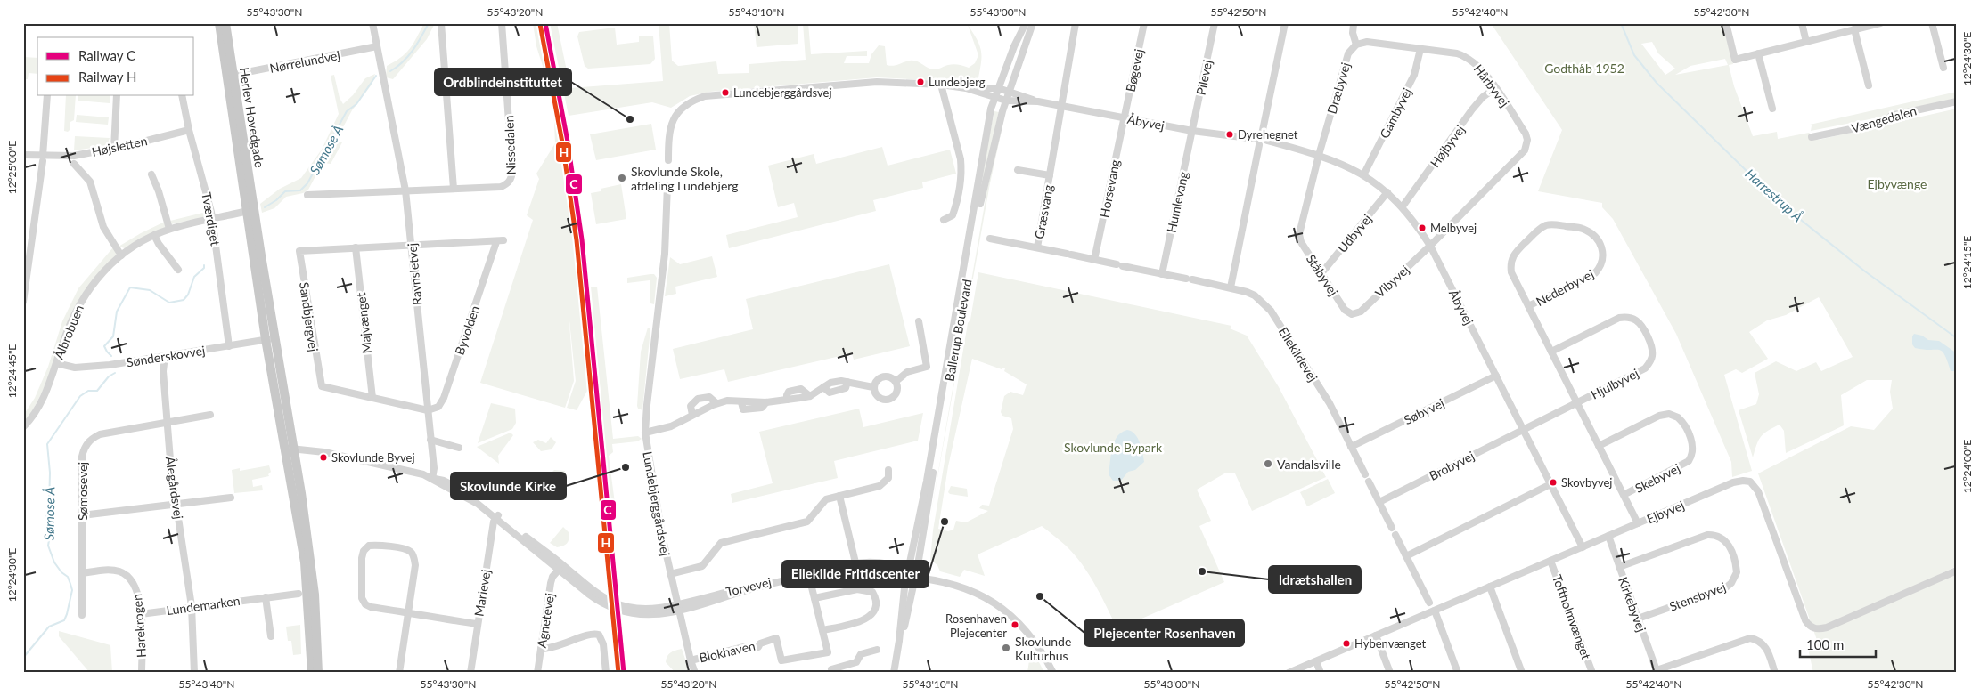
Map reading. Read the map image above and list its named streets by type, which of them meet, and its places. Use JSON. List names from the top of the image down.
{
  "streets": {
    "main road": ["Herlev Hovedgade"],
    "street": [
      "Nørrelundvej",
      "Bøgevej",
      "Pilevej",
      "Hårbyvej",
      "Dræbyvej",
      "Gambyvej",
      "Vængedalen",
      "Åbyvej",
      "Nissedalen",
      "Højsletten",
      "Højbyvej",
      "Horsevang",
      "Humlevang",
      "Græsvang",
      "Tværdiget",
      "Udbyvej",
      "Ravnsletvej",
      "Ståbyvej",
      "Vibyvej",
      "Nederbyvej",
      "Sandbjergvej",
      "Majvænget",
      "Byvolden",
      "Ballerup Boulevard",
      "Ålbrobuen",
      "Ellekildevej",
      "Sønderskovvej",
      "Hjulbyvej",
      "Søbyvej",
      "Brobyvej",
      "Skebyvej",
      "Ålegårdsvej",
      "Sømosevej",
      "Lundebjerggårdsvej",
      "Ejbyvej",
      "Torvevej",
      "Marievej",
      "Stensbyvej",
      "Kirkebyvej",
      "Lundemarken",
      "Toftholmvænget",
      "Agnetevej",
      "Harekrogen",
      "Blokhaven"
    ]
  },
  "crossings": [
    ["Nørrelundvej", "Herlev Hovedgade"],
    ["Nørrelundvej", "Ravnsletvej"],
    ["Bøgevej", "Åbyvej"],
    ["Bøgevej", "Horsevang"],
    ["Pilevej", "Åbyvej"],
    ["Pilevej", "Humlevang"],
    ["Hårbyvej", "Dræbyvej"],
    ["Hårbyvej", "Gambyvej"],
    ["Hårbyvej", "Åbyvej"],
    ["Hårbyvej", "Højbyvej"],
    ["Hårbyvej", "Vibyvej"],
    ["Dræbyvej", "Åbyvej"],
    ["Dræbyvej", "Ståbyvej"],
    ["Gambyvej", "Åbyvej"],
    ["Herlev Hovedgade", "Ålbrobuen"],
    ["Åbyvej", "Højbyvej"],
    ["Åbyvej", "Horsevang"],
    ["Åbyvej", "Humlevang"],
    ["Åbyvej", "Græsvang"],
    ["Åbyvej", "Udbyvej"],
    ["Åbyvej", "Ståbyvej"],
    ["Åbyvej", "Vibyvej"],
    ["Åbyvej", "Ballerup Boulevard"],
    ["Åbyvej", "Hjulbyvej"],
    ["Åbyvej", "Søbyvej"],
    ["Åbyvej", "Brobyvej"],
    ["Åbyvej", "Ejbyvej"],
    ["Nissedalen", "Ravnsletvej"],
    ["Højsletten", "Tværdiget"],
    ["Horsevang", "Græsvang"],
    ["Humlevang", "Ellekildevej"],
    ["Tværdiget", "Ålbrobuen"],
    ["Tværdiget", "Sønderskovvej"],
    ["Udbyvej", "Ståbyvej"],
    ["Ravnsletvej", "Sandbjergvej"],
    ["Ravnsletvej", "Byvolden"],
    ["Ravnsletvej", "Torvevej"],
    ["Ståbyvej", "Vibyvej"],
    ["Nederbyvej", "Hjulbyvej"],
    ["Nederbyvej", "Skebyvej"],
    ["Nederbyvej", "Ejbyvej"],
    ["Sandbjergvej", "Majvænget"],
    ["Sandbjergvej", "Byvolden"],
    ["Ballerup Boulevard", "Torvevej"],
    ["Ålbrobuen", "Sønderskovvej"],
    ["Ellekildevej", "Søbyvej"],
    ["Sønderskovvej", "Ålegårdsvej"],
    ["Hjulbyvej", "Brobyvej"],
    ["Ålegårdsvej", "Sømosevej"],
    ["Ålegårdsvej", "Lundemarken"],
    ["Sømosevej", "Harekrogen"],
    ["Lundebjerggårdsvej", "Torvevej"],
    ["Lundebjerggårdsvej", "Blokhaven"],
    ["Ejbyvej", "Kirkebyvej"],
    ["Ejbyvej", "Toftholmvænget"],
    ["Torvevej", "Marievej"],
    ["Torvevej", "Agnetevej"],
    ["Torvevej", "Blokhaven"],
    ["Stensbyvej", "Kirkebyvej"],
    ["Lundemarken", "Harekrogen"]
  ],
  "water": ["Sømose Å", "Harrestrup Å"],
  "parks": ["Godthåb 1952", "Ejbyvænge", "Skovlunde Bypark"],
  "places": [
    "Lundebjerg",
    "Lundebjerggårdsvej",
    "Ordblindeinstituttet",
    "Dyrehegnet",
    "Skovlunde Skole, afdeling Lundebjerg",
    "Melbyvej",
    "Skovlunde Byvej",
    "Vandalsville",
    "Skovlunde Kirke",
    "Skovbyvej",
    "Ellekilde Fritidscenter",
    "Idrætshallen",
    "Plejecenter Rosenhaven",
    "Rosenhaven Plejecenter",
    "Hybenvænget",
    "Skovlunde Kulturhus"
  ],
  "lines": ["rail line C", "rail line H"],
  "legend": ["Railway C", "Railway H"],
  "scale_bar": "100 m",
  "coordinates": [
    "55°43'30\"N",
    "55°43'20\"N",
    "55°43'10\"N",
    "55°43'00\"N",
    "55°42'50\"N",
    "55°42'40\"N",
    "55°42'30\"N",
    "12°24'30\"E",
    "12°25'00\"E",
    "12°24'15\"E",
    "12°24'45\"E",
    "12°24'00\"E",
    "55°43'40\"N"
  ]
}
